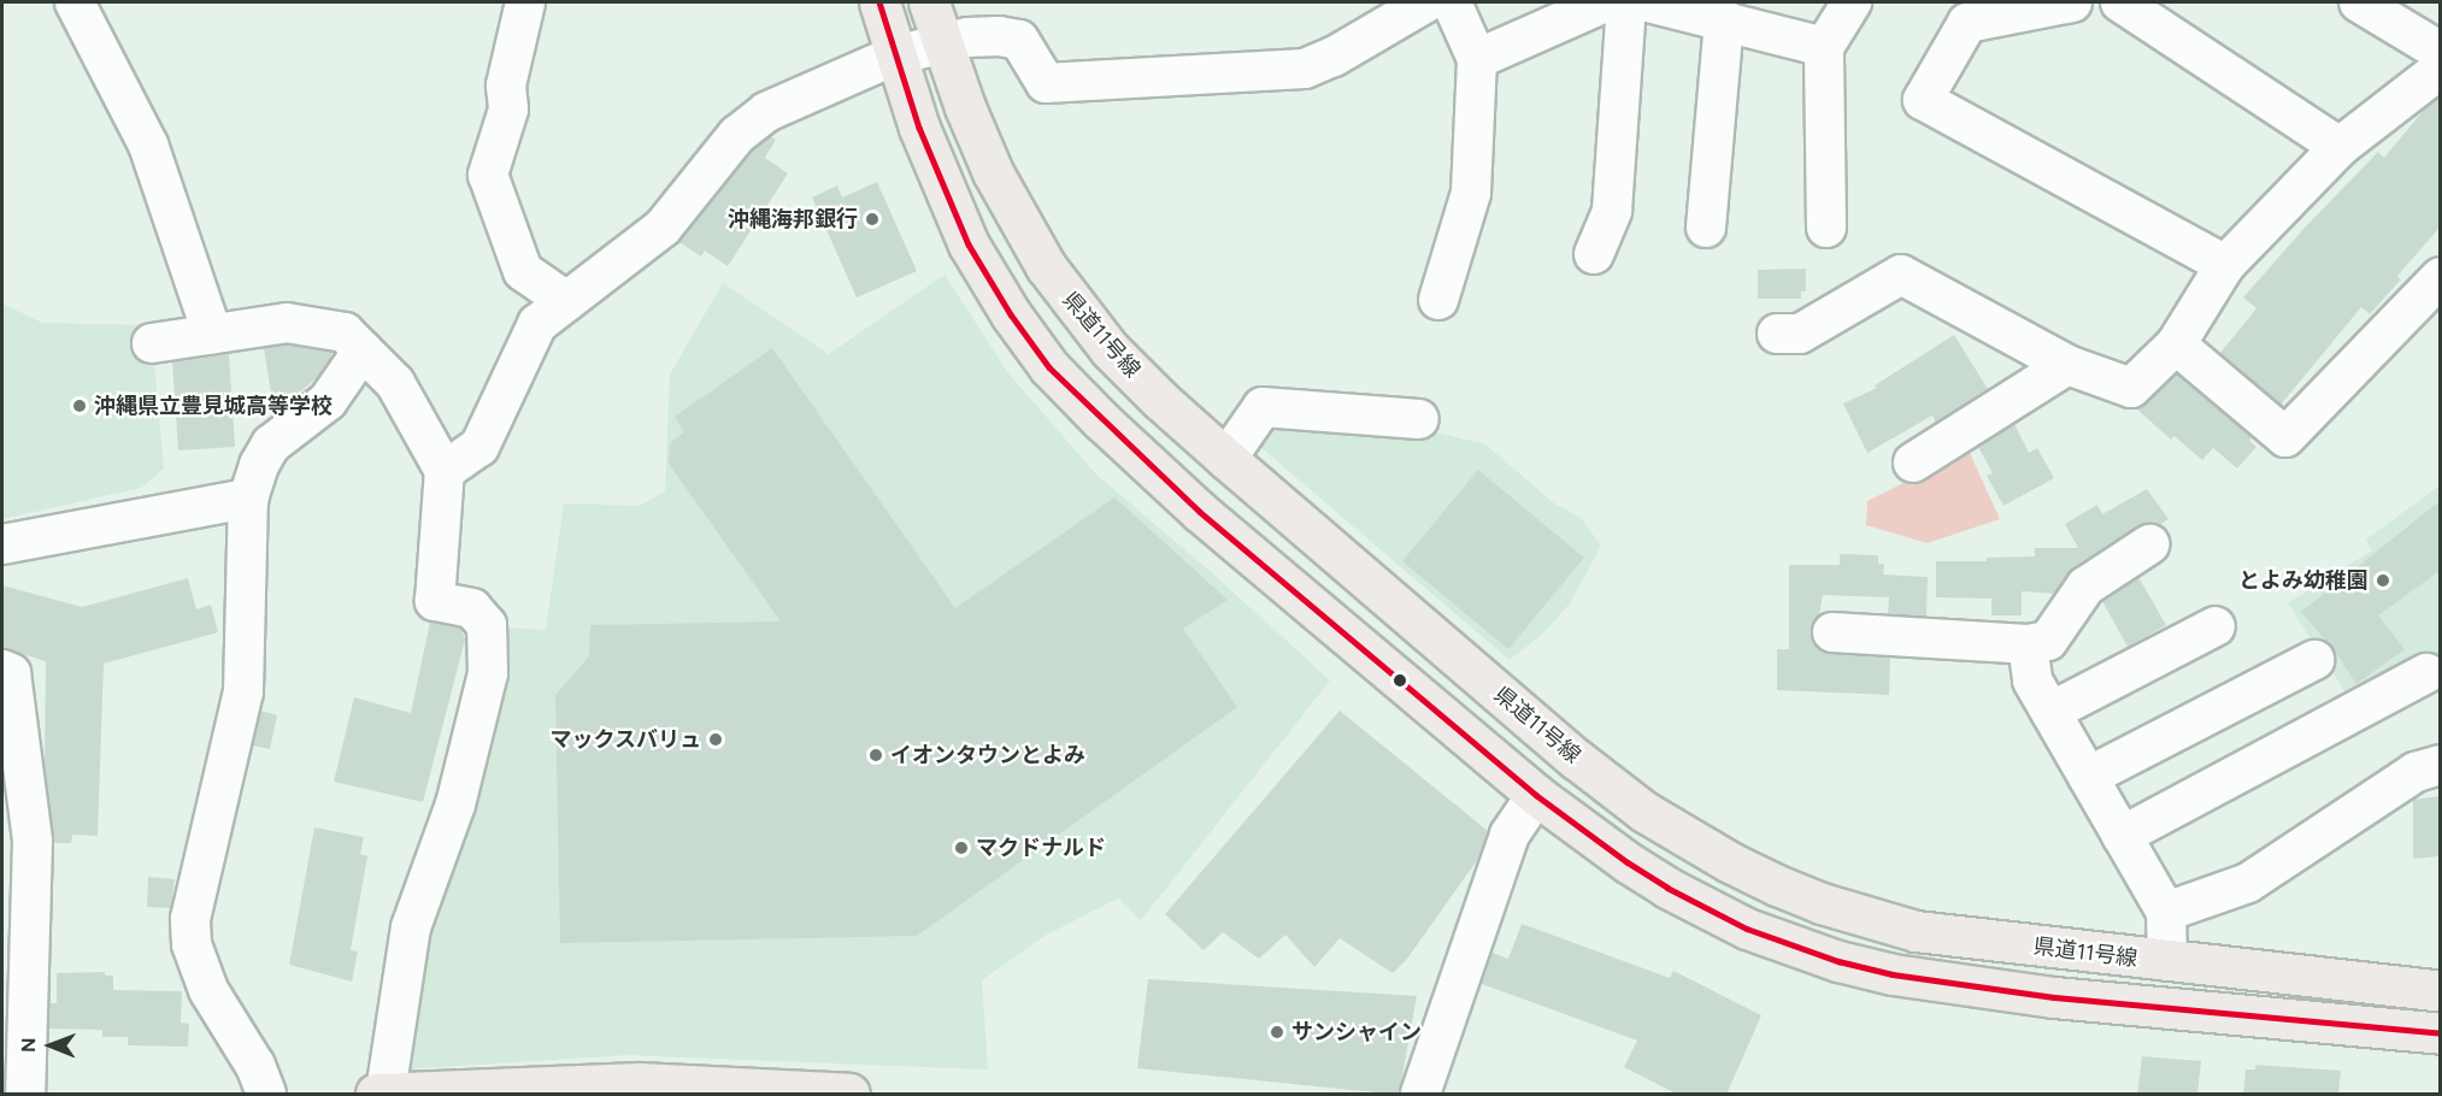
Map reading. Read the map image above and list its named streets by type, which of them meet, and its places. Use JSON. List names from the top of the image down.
{
  "streets": {
    "main road": ["県道11号線"]
  },
  "places": [
    "沖縄海邦銀行",
    "沖縄県立豊見城高等学校",
    "とよみ幼稚園",
    "マックスバリュ",
    "イオンタウンとよみ",
    "マクドナルド",
    "サンシャイン"
  ],
  "north": "left"
}
